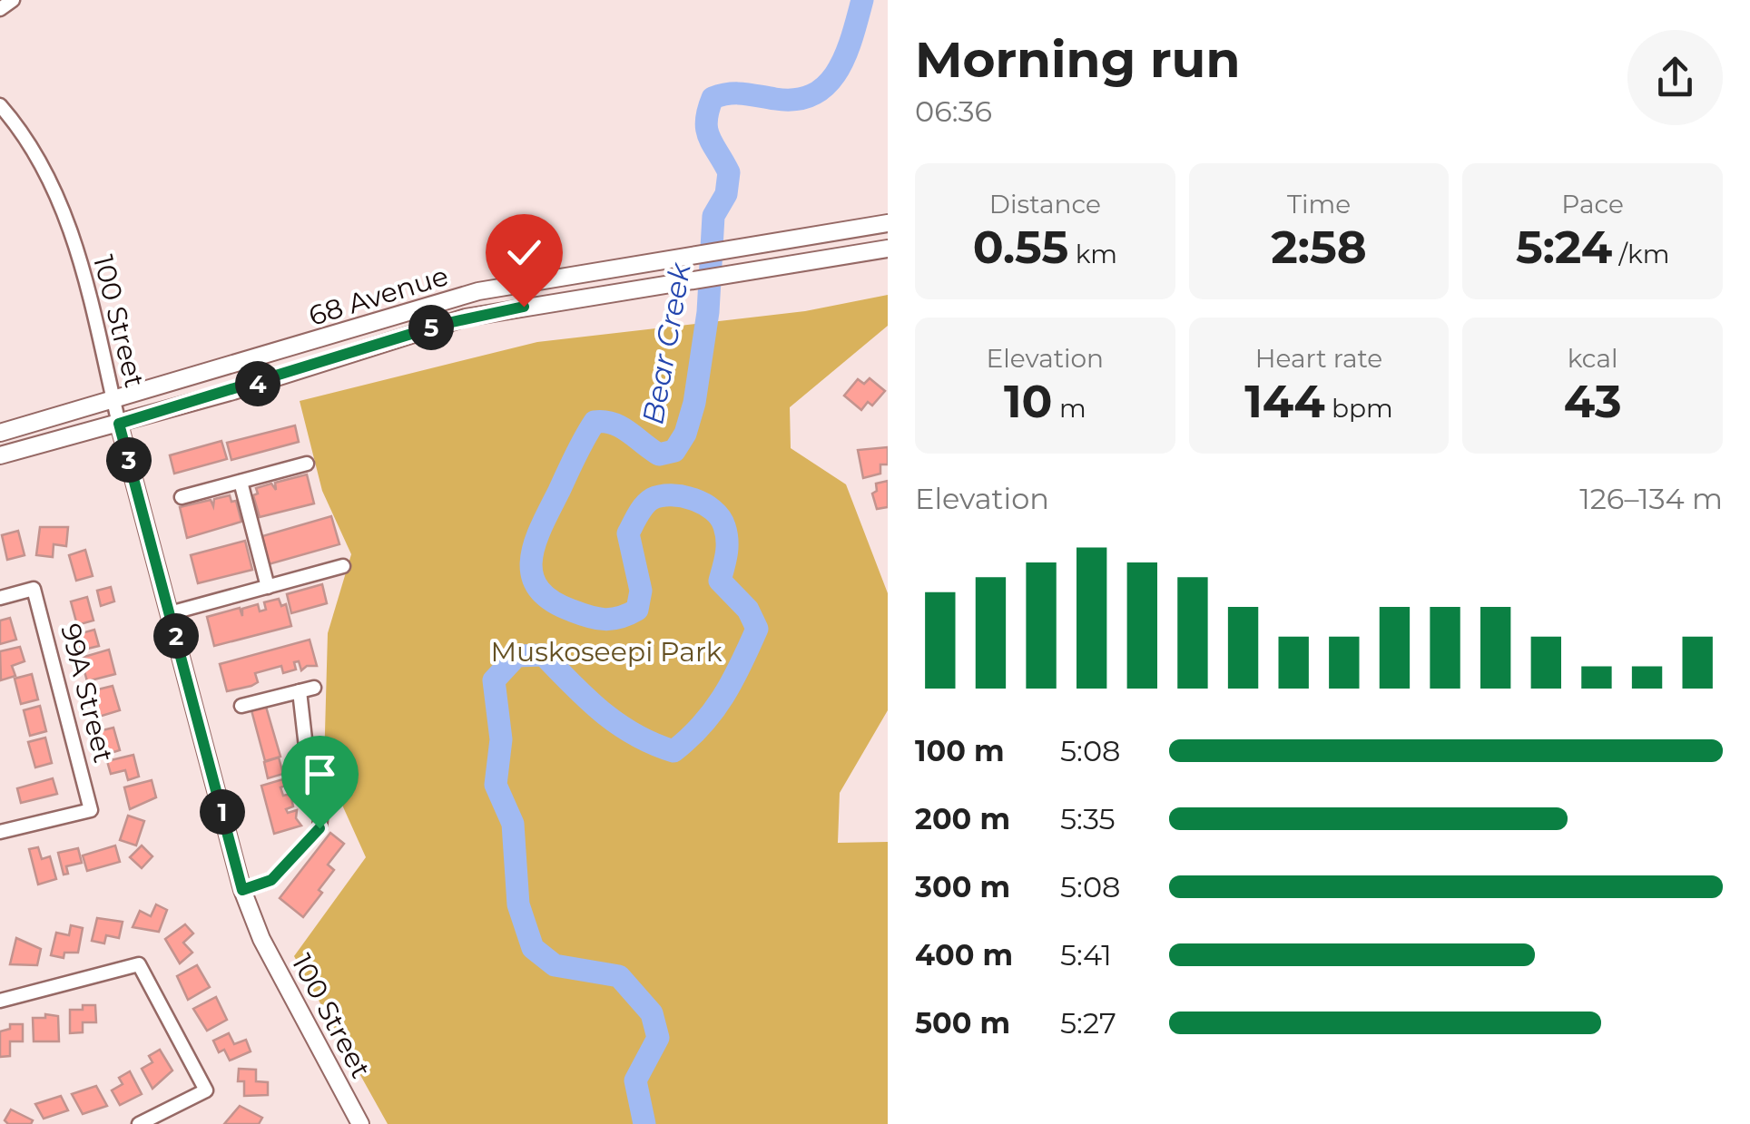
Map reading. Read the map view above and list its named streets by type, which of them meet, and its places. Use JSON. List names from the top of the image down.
{
  "streets": {
    "main road": ["68 Avenue", "100 Street"],
    "street": ["99A Street"]
  },
  "crossings": [
    ["68 Avenue", "100 Street"]
  ],
  "water": ["Bear Creek"],
  "parks": ["Muskoseepi Park"],
  "page": {
    "heading": ["Morning run", "06:36"],
    "stats": [
      ["Distance", "0.55 km"],
      ["Time", "2:58"],
      ["Pace", "5:24 /km"],
      ["Elevation", "10 m"],
      ["Heart rate", "144 bpm"],
      ["kcal", "43"]
    ],
    "pins": [
      "5",
      "4",
      "3",
      "2",
      "1"
    ],
    "chart": ["Elevation", "126–134 m"],
    "list": [
      {
        "name": "100 m",
        "note": "5:08"
      },
      {
        "name": "200 m",
        "note": "5:35"
      },
      {
        "name": "300 m",
        "note": "5:08"
      },
      {
        "name": "400 m",
        "note": "5:41"
      },
      {
        "name": "500 m",
        "note": "5:27"
      }
    ]
  }
}
